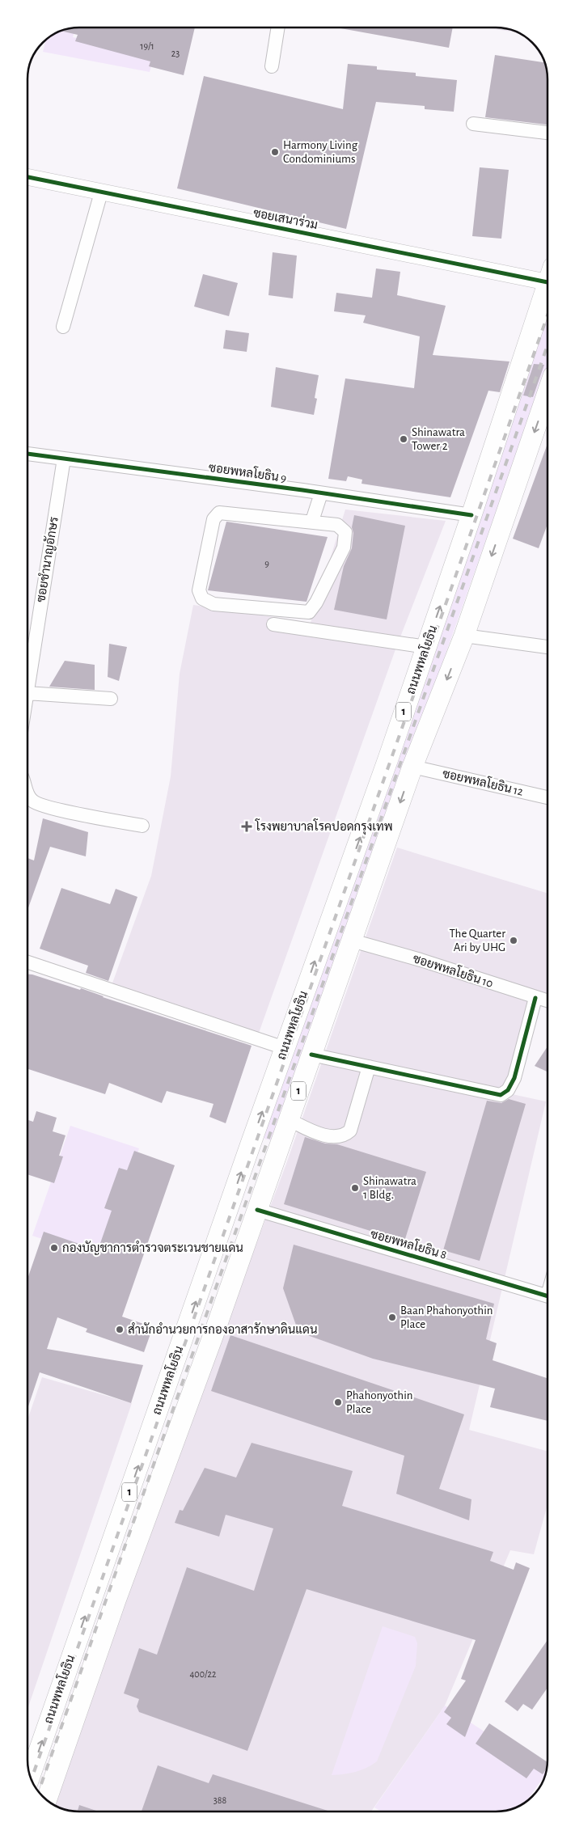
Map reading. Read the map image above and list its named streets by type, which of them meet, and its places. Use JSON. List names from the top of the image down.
{
  "streets": {
    "main road": ["ถนนพหลโยธิน", "1"],
    "street": [
      "ซอยเสนาร่วม",
      "ซอยพหลโยธิน 9",
      "ซอยชำนาญอักษร",
      "ซอยพหลโยธิน 12",
      "ซอยพหลโยธิน 10",
      "ซอยพหลโยธิน 8"
    ]
  },
  "crossings": [
    ["ซอยพหลโยธิน 9", "ซอยชำนาญอักษร"],
    ["ซอยพหลโยธิน 9", "ถนนพหลโยธิน"],
    ["ถนนพหลโยธิน", "ซอยพหลโยธิน 12"],
    ["ถนนพหลโยธิน", "ซอยพหลโยธิน 10"],
    ["ถนนพหลโยธิน", "ซอยพหลโยธิน 8"]
  ],
  "places": {
    "other": [
      "Harmony Living Condominiums",
      "Shinawatra Tower 2",
      "The Quarter Ari by UHG",
      "Shinawatra 1 Bldg.",
      "กองบัญชาการตำรวจตระเวนชายแดน",
      "Baan Phahonyothin Place",
      "สำนักอำนวยการกองอาสารักษาดินแดน",
      "Phahonyothin Place"
    ],
    "health": ["โรงพยาบาลโรคปอดกรุงเทพ"]
  },
  "house_numbers": [
    "19/1",
    "23",
    "9",
    "400/22",
    "388"
  ]
}
